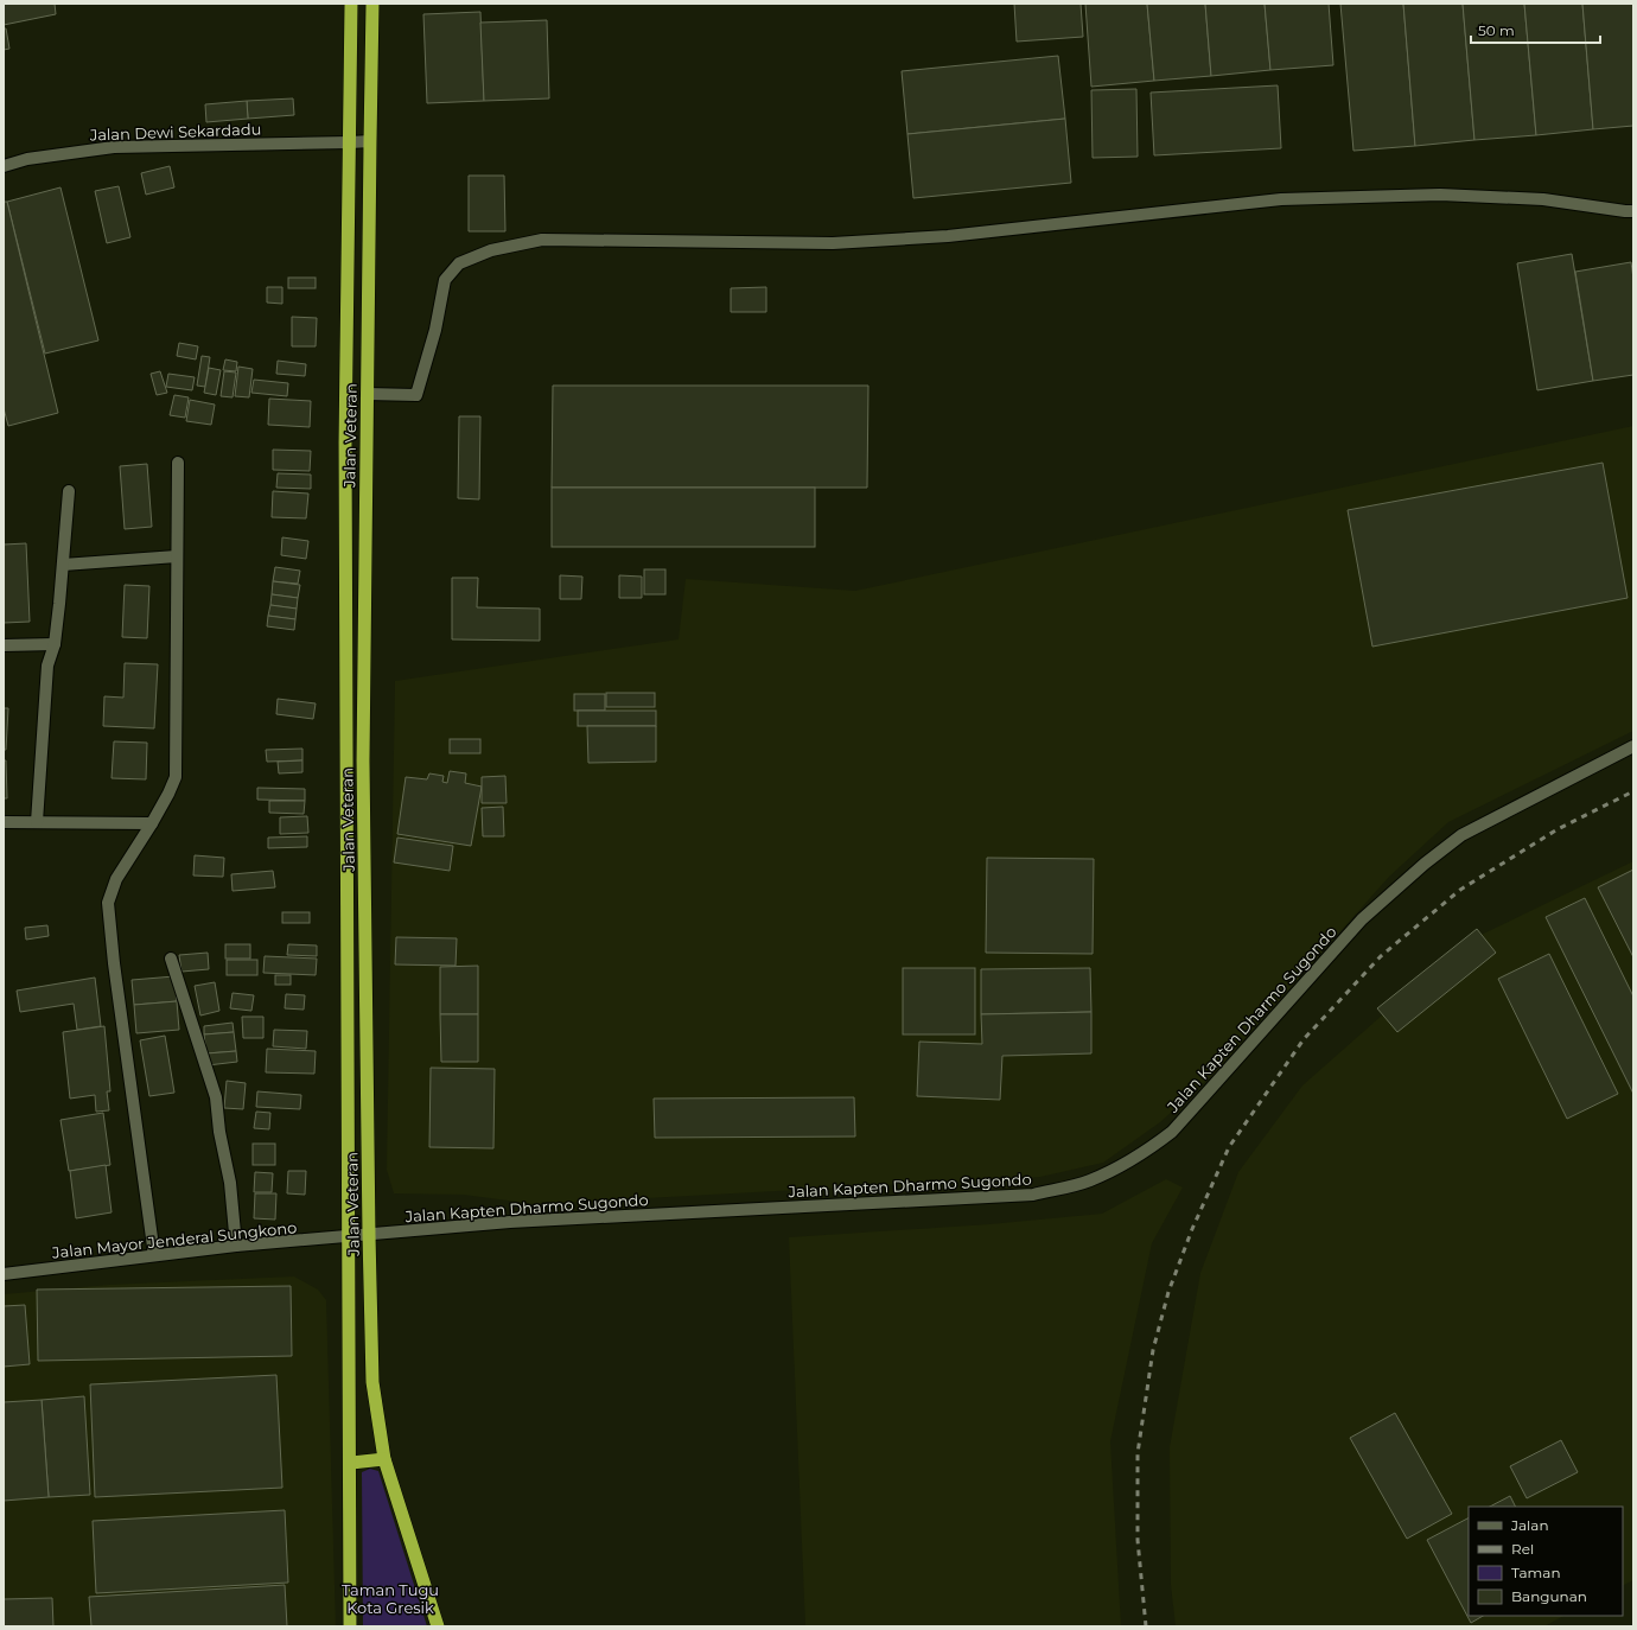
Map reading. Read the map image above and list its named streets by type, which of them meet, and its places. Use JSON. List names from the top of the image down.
{
  "streets": {
    "highway": ["Jalan Veteran"],
    "street": ["Jalan Dewi Sekardadu", "Jalan Kapten Dharmo Sugondo", "Jalan Mayor Jenderal Sungkono"]
  },
  "crossings": [
    ["Jalan Dewi Sekardadu", "Jalan Veteran"],
    ["Jalan Veteran", "Jalan Kapten Dharmo Sugondo"],
    ["Jalan Veteran", "Jalan Mayor Jenderal Sungkono"],
    ["Jalan Kapten Dharmo Sugondo", "Jalan Mayor Jenderal Sungkono"]
  ],
  "parks": ["Taman Tugu Kota Gresik"],
  "legend": [
    "Jalan",
    "Rel",
    "Taman",
    "Bangunan"
  ],
  "scale_bar": "50 m"
}
